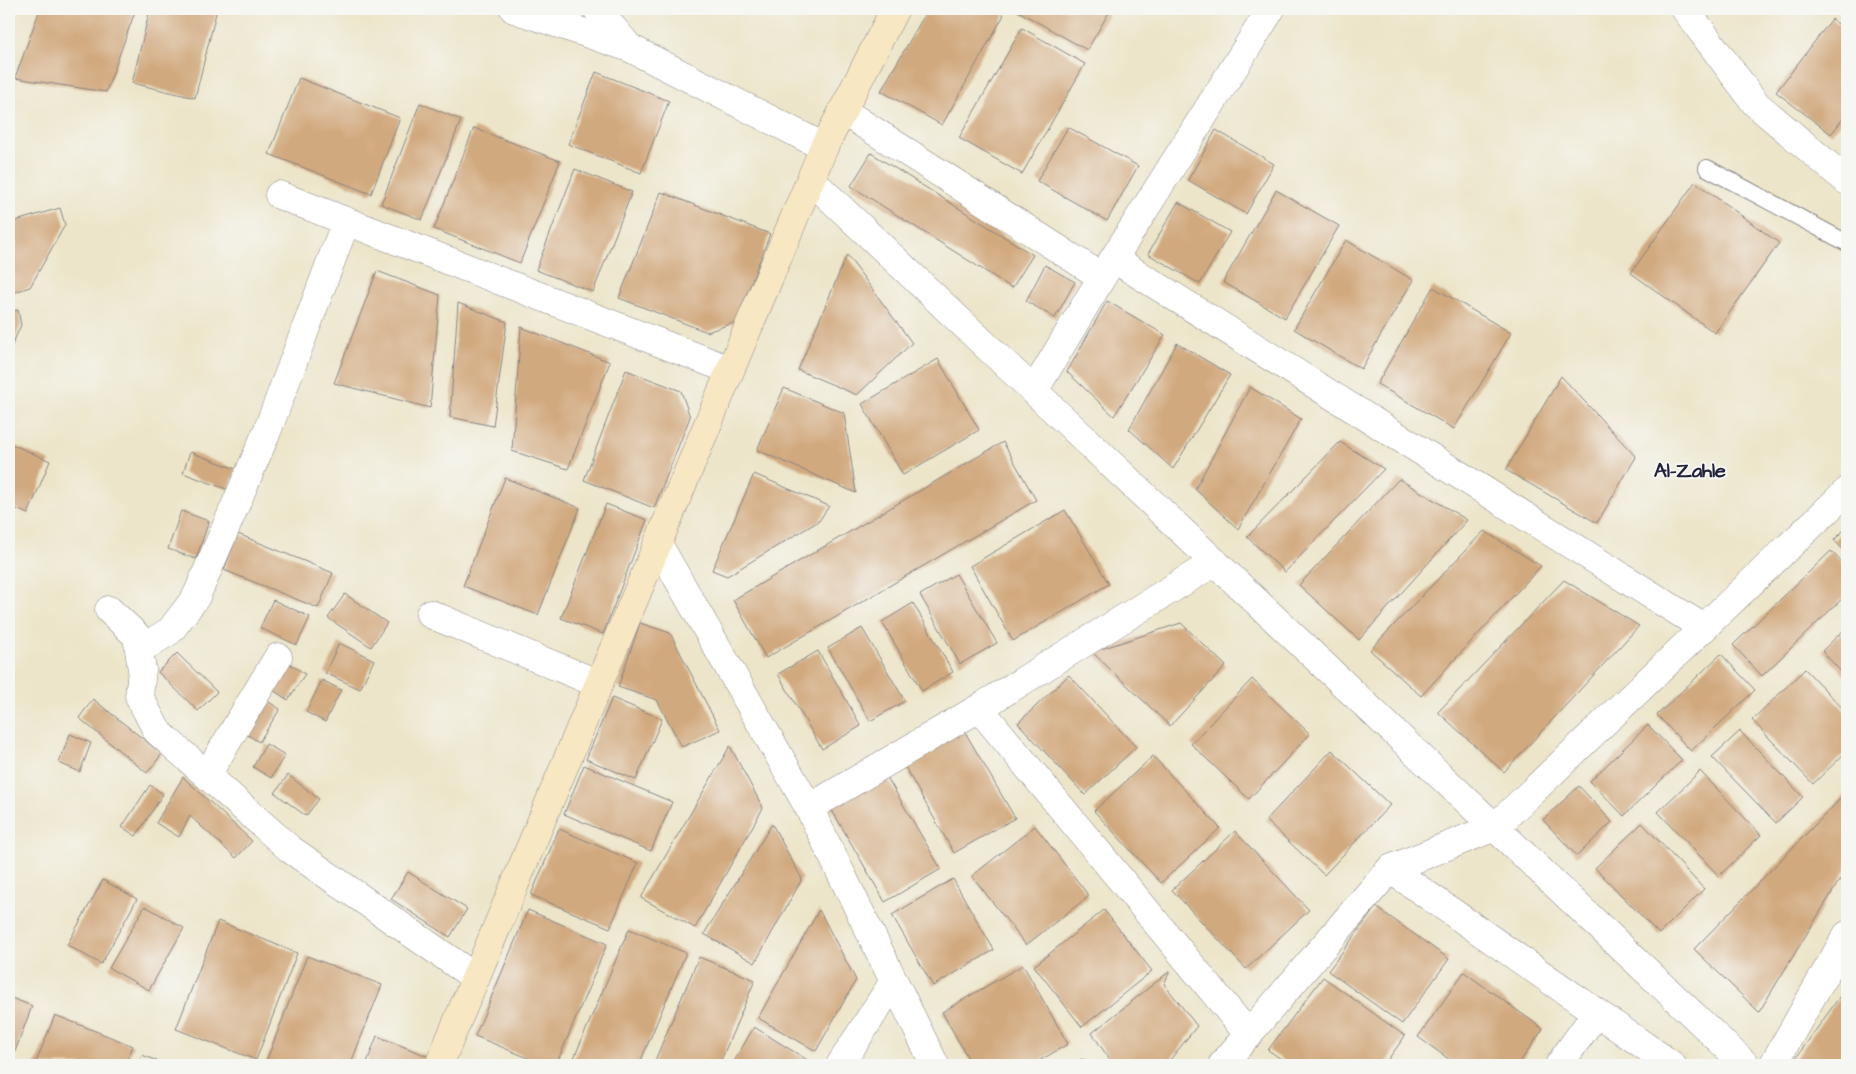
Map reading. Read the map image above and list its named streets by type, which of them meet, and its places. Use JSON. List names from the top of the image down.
{
  "districts": ["Al-Zahle"]
}
